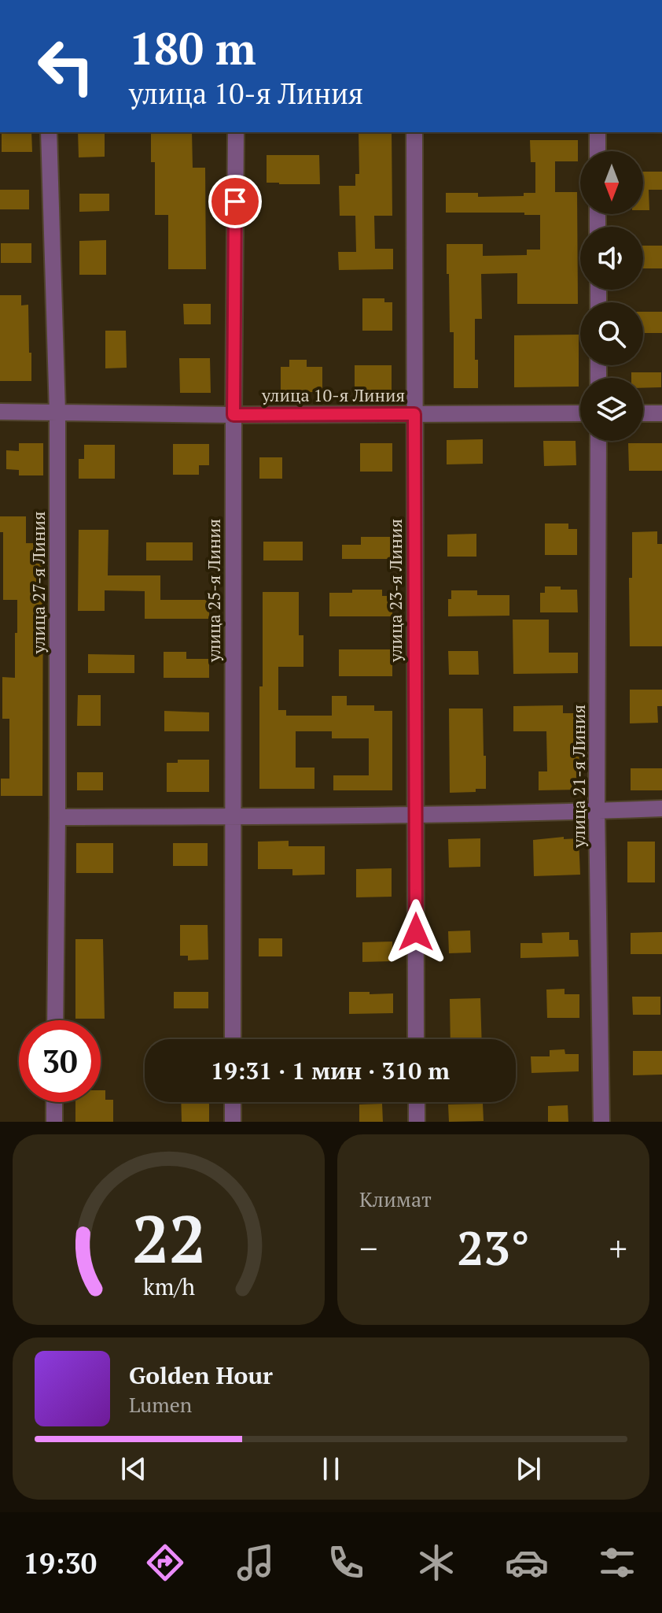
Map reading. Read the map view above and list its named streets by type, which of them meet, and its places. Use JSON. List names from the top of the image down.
{
  "streets": {
    "street": [
      "улица 10-я Линия",
      "улица 27-я Линия",
      "улица 25-я Линия",
      "улица 23-я Линия",
      "улица 21-я Линия"
    ]
  },
  "crossings": [
    ["улица 10-я Линия", "улица 27-я Линия"],
    ["улица 10-я Линия", "улица 25-я Линия"],
    ["улица 10-я Линия", "улица 23-я Линия"]
  ],
  "north": "bottom",
  "page": {
    "turn": ["180 m", "улица 10-я Линия"],
    "limit": "30",
    "trip": "19:31 · 1 мин · 310 m",
    "tile": "Климат",
    "heat": ["−", "23°", "+"],
    "song": ["Golden Hour", "Lumen"],
    "tabs": "19:30",
    "gauge": ["22", "km/h"]
  }
}
